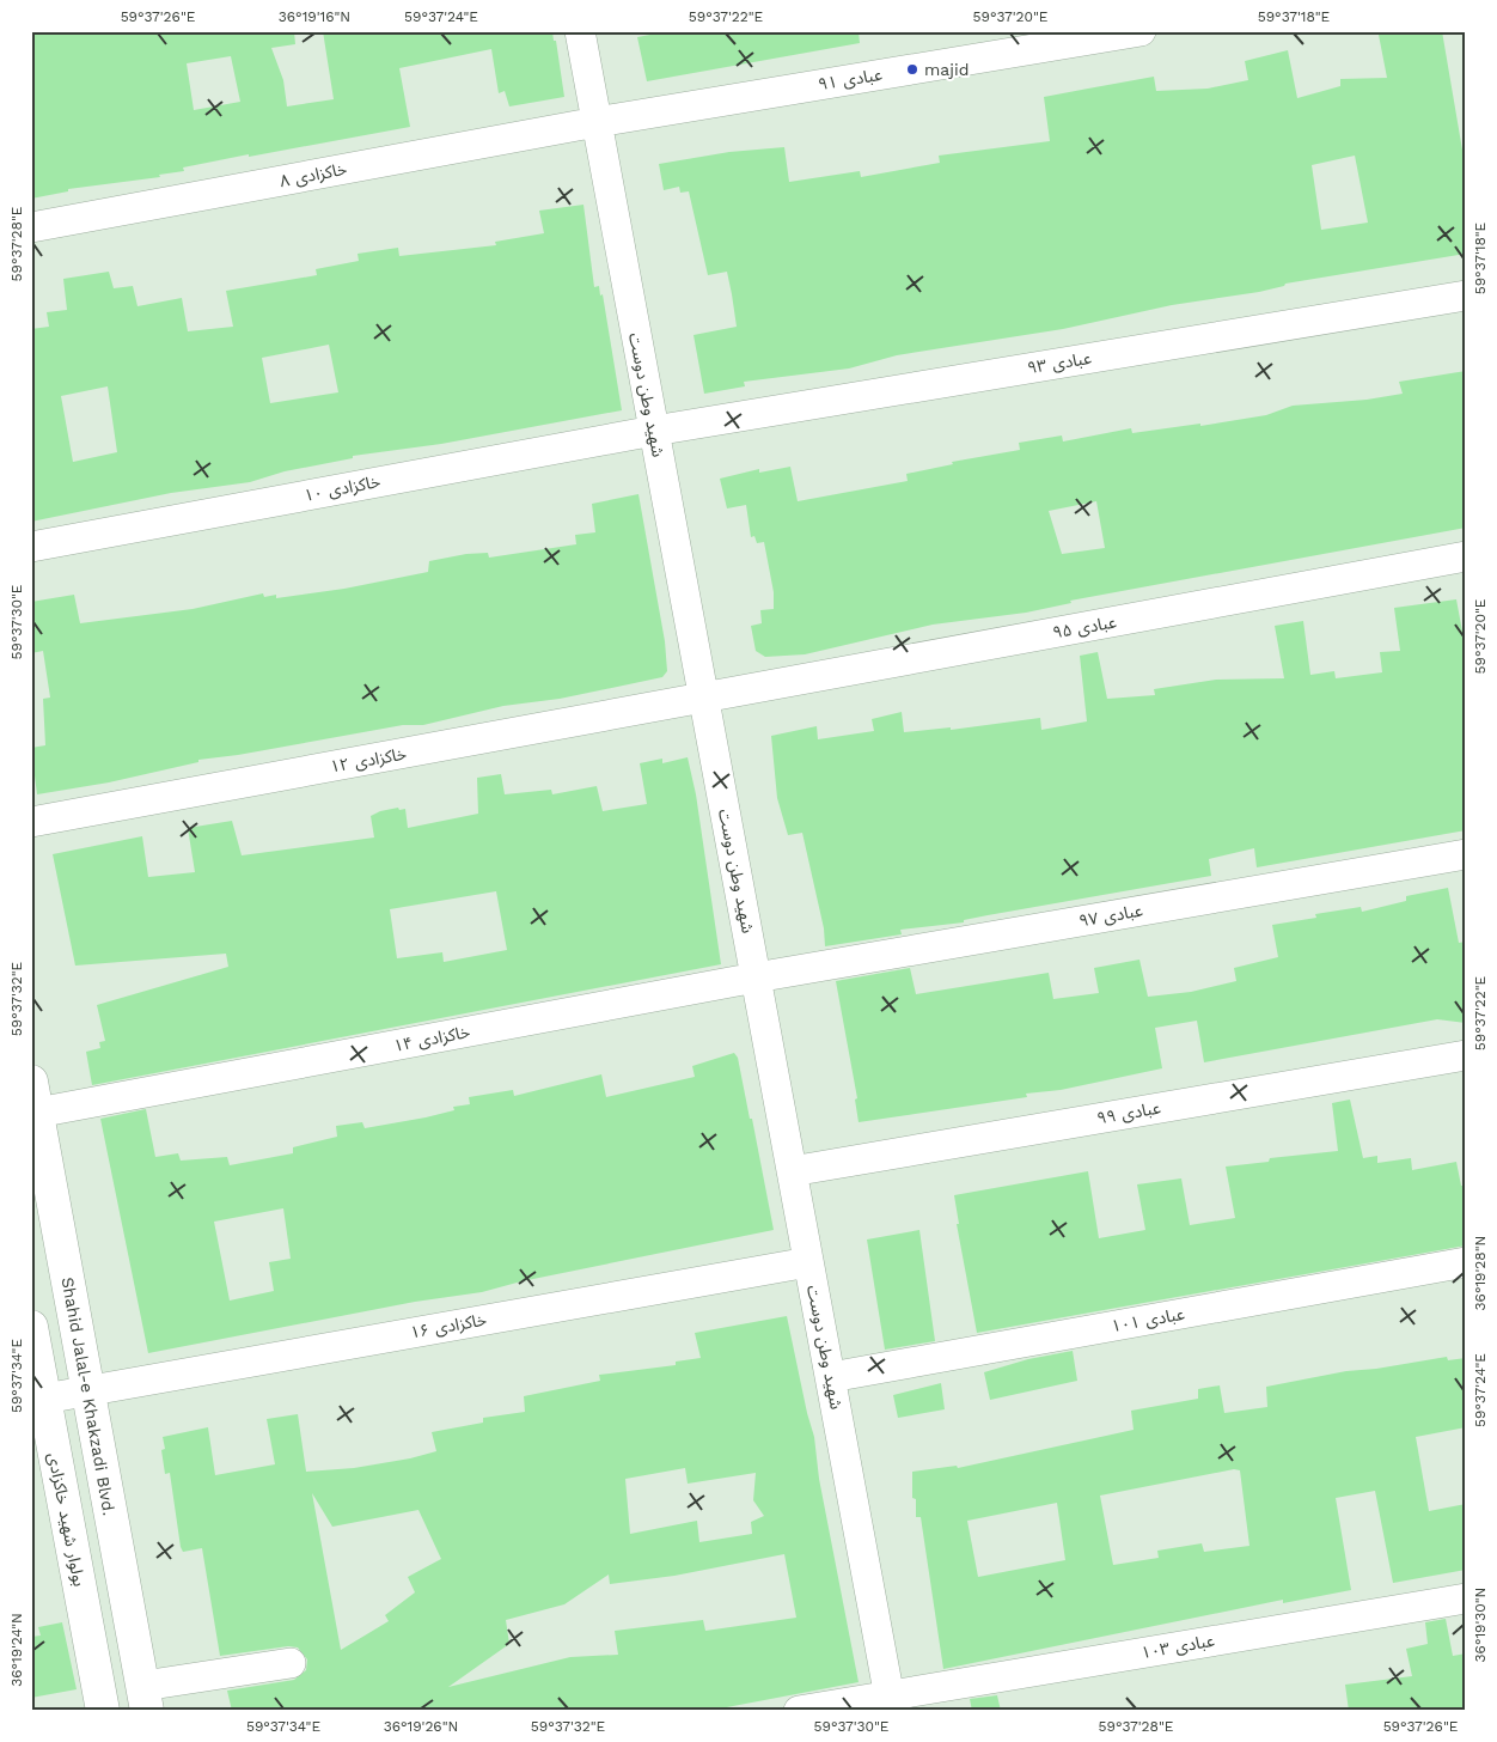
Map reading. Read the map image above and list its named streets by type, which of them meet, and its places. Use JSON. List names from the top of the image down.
{
  "streets": {
    "street": [
      "عبادی ۹۱",
      "خاکزادی ۸",
      "عبادی ۹۳",
      "شهید وطن دوست",
      "خاکزادی ۱۰",
      "عبادی ۹۵",
      "خاکزادی ۱۲",
      "عبادی ۹۷",
      "خاکزادی ۱۴",
      "عبادی ۹۹",
      "عبادی ۱۰۱",
      "خاکزادی ۱۶",
      "Shahid Jalal-e Khakzadi Blvd.",
      "بولوار شهید خاکزادی",
      "عبادی ۱۰۳"
    ]
  },
  "crossings": [
    ["عبادی ۹۱", "خاکزادی ۸"],
    ["عبادی ۹۱", "شهید وطن دوست"],
    ["خاکزادی ۸", "شهید وطن دوست"],
    ["عبادی ۹۳", "شهید وطن دوست"],
    ["عبادی ۹۳", "خاکزادی ۱۰"],
    ["شهید وطن دوست", "خاکزادی ۱۰"],
    ["شهید وطن دوست", "عبادی ۹۵"],
    ["شهید وطن دوست", "خاکزادی ۱۲"],
    ["شهید وطن دوست", "عبادی ۹۷"],
    ["شهید وطن دوست", "خاکزادی ۱۴"],
    ["شهید وطن دوست", "عبادی ۹۹"],
    ["شهید وطن دوست", "عبادی ۱۰۱"],
    ["شهید وطن دوست", "خاکزادی ۱۶"],
    ["شهید وطن دوست", "عبادی ۱۰۳"],
    ["عبادی ۹۵", "خاکزادی ۱۲"],
    ["عبادی ۹۷", "خاکزادی ۱۴"],
    ["خاکزادی ۱۴", "Shahid Jalal-e Khakzadi Blvd."],
    ["خاکزادی ۱۶", "Shahid Jalal-e Khakzadi Blvd."],
    ["خاکزادی ۱۶", "بولوار شهید خاکزادی"]
  ],
  "places": ["majid"],
  "coordinates": [
    "59°37'26\"E",
    "36°19'16\"N",
    "59°37'24\"E",
    "59°37'22\"E",
    "59°37'20\"E",
    "59°37'18\"E",
    "59°37'28\"E",
    "59°37'30\"E",
    "59°37'32\"E",
    "36°19'28\"N",
    "59°37'34\"E",
    "36°19'30\"N",
    "36°19'24\"N",
    "36°19'26\"N"
  ]
}
